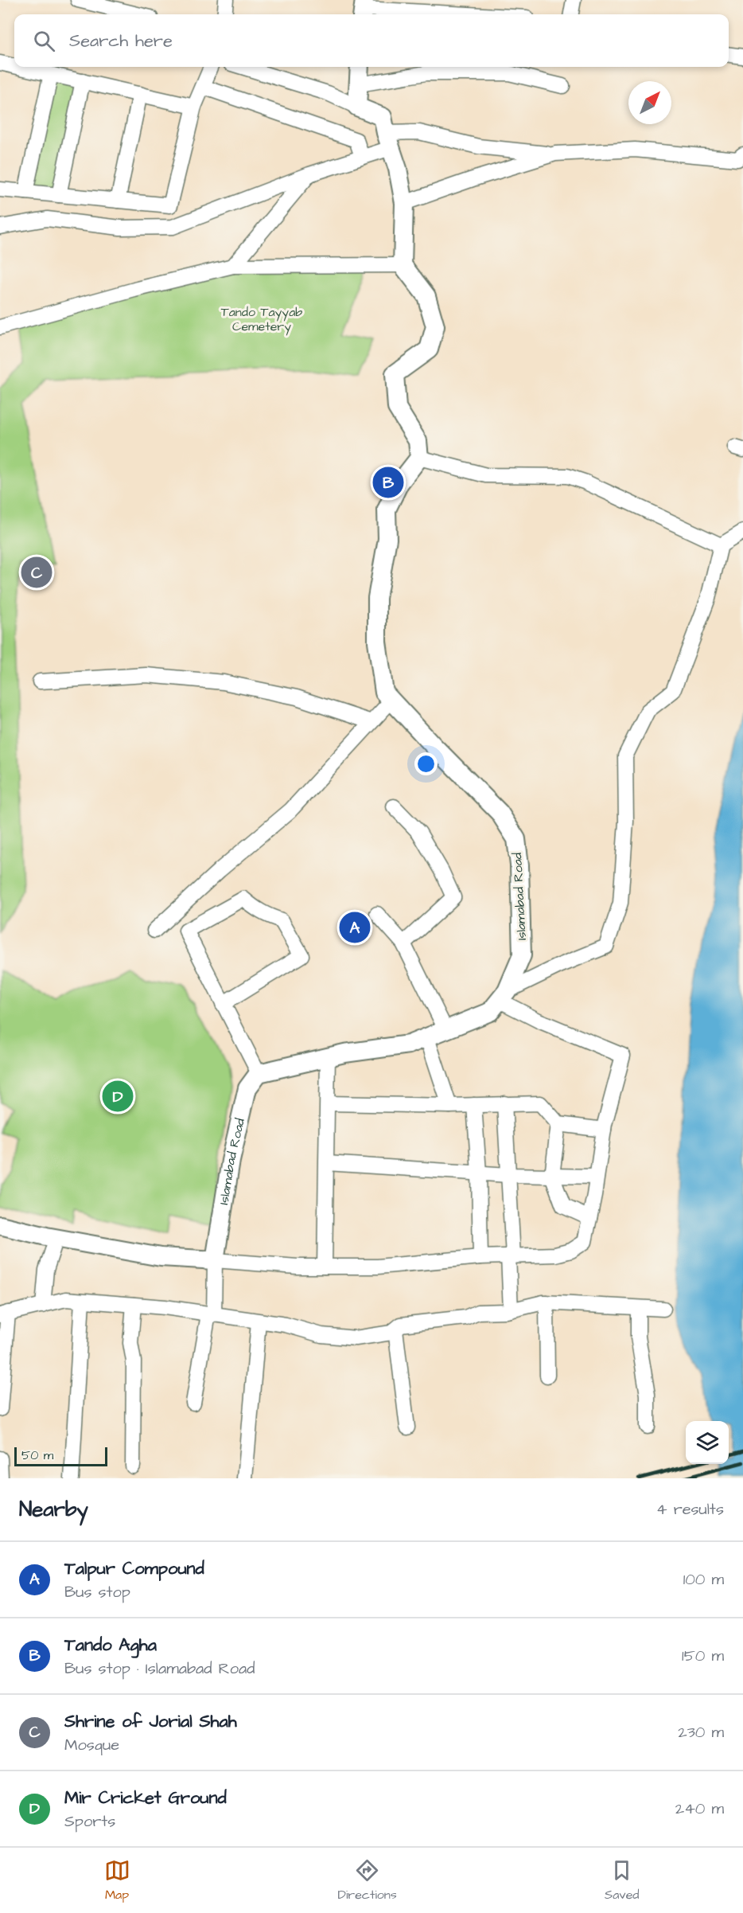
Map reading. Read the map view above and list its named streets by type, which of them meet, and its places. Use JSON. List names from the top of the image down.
{
  "streets": {
    "street": ["Islamabad Road"]
  },
  "parks": ["Tando Tayyab Cemetery"],
  "scale_bar": "50 m",
  "north": "top right",
  "page": {
    "search": "Search here",
    "pins": [
      "B",
      "C",
      "A",
      "D"
    ],
    "scale": "50 m",
    "heading": ["Nearby", "4 results"],
    "list": [
      {
        "mark": "A",
        "name": "Talpur Compound",
        "note": "Bus stop",
        "value": "100 m"
      },
      {
        "mark": "B",
        "name": "Tando Agha",
        "note": "Bus stop · Islamabad Road",
        "value": "150 m"
      },
      {
        "mark": "C",
        "name": "Shrine of Jorial Shah",
        "note": "Mosque",
        "value": "230 m"
      },
      {
        "mark": "D",
        "name": "Mir Cricket Ground",
        "note": "Sports",
        "value": "240 m"
      }
    ],
    "nav": ["Map", "Directions", "Saved"]
  }
}
